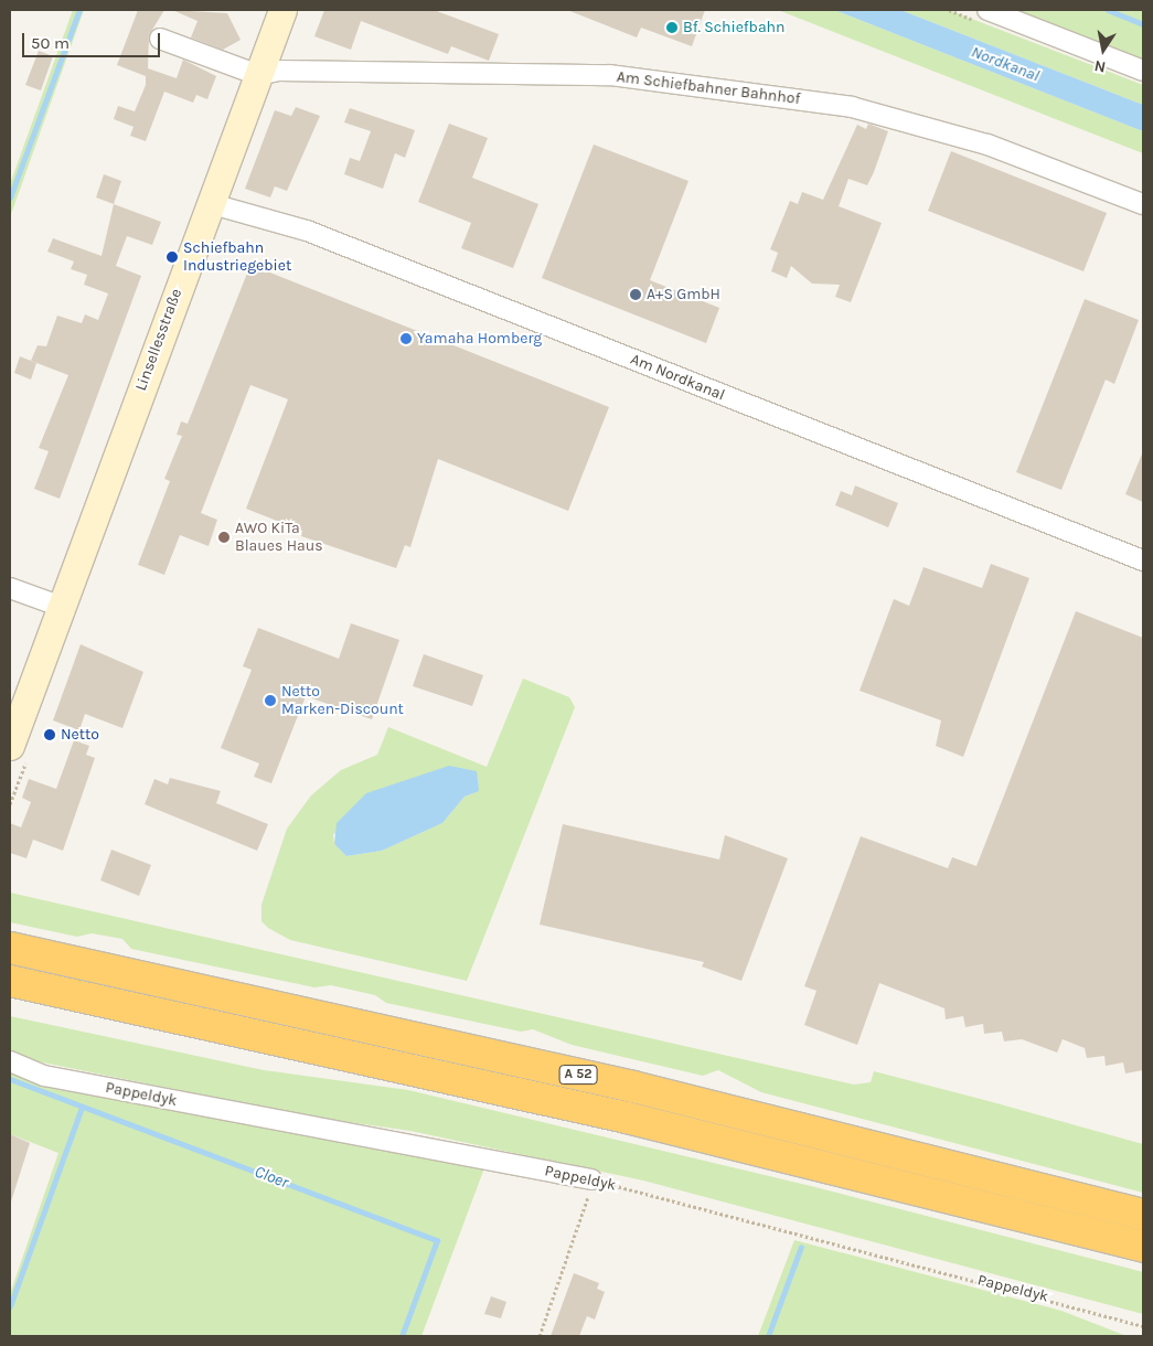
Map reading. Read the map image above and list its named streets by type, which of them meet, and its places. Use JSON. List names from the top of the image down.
{
  "streets": {
    "highway": ["A 52"],
    "street": [
      "Am Schiefbahner Bahnhof",
      "Linsellesstraße",
      "Am Nordkanal",
      "Pappeldyk"
    ]
  },
  "crossings": [
    ["Am Schiefbahner Bahnhof", "Linsellesstraße"],
    ["Linsellesstraße", "Am Nordkanal"]
  ],
  "water": ["Nordkanal", "Cloer"],
  "places": [
    "Bf. Schiefbahn",
    "Schiefbahn Industriegebiet",
    "A+S GmbH",
    "Yamaha Homberg",
    "AWO KiTa Blaues Haus",
    "Netto Marken-Discount",
    "Netto"
  ],
  "scale_bar": "50 m",
  "north": "bottom"
}
